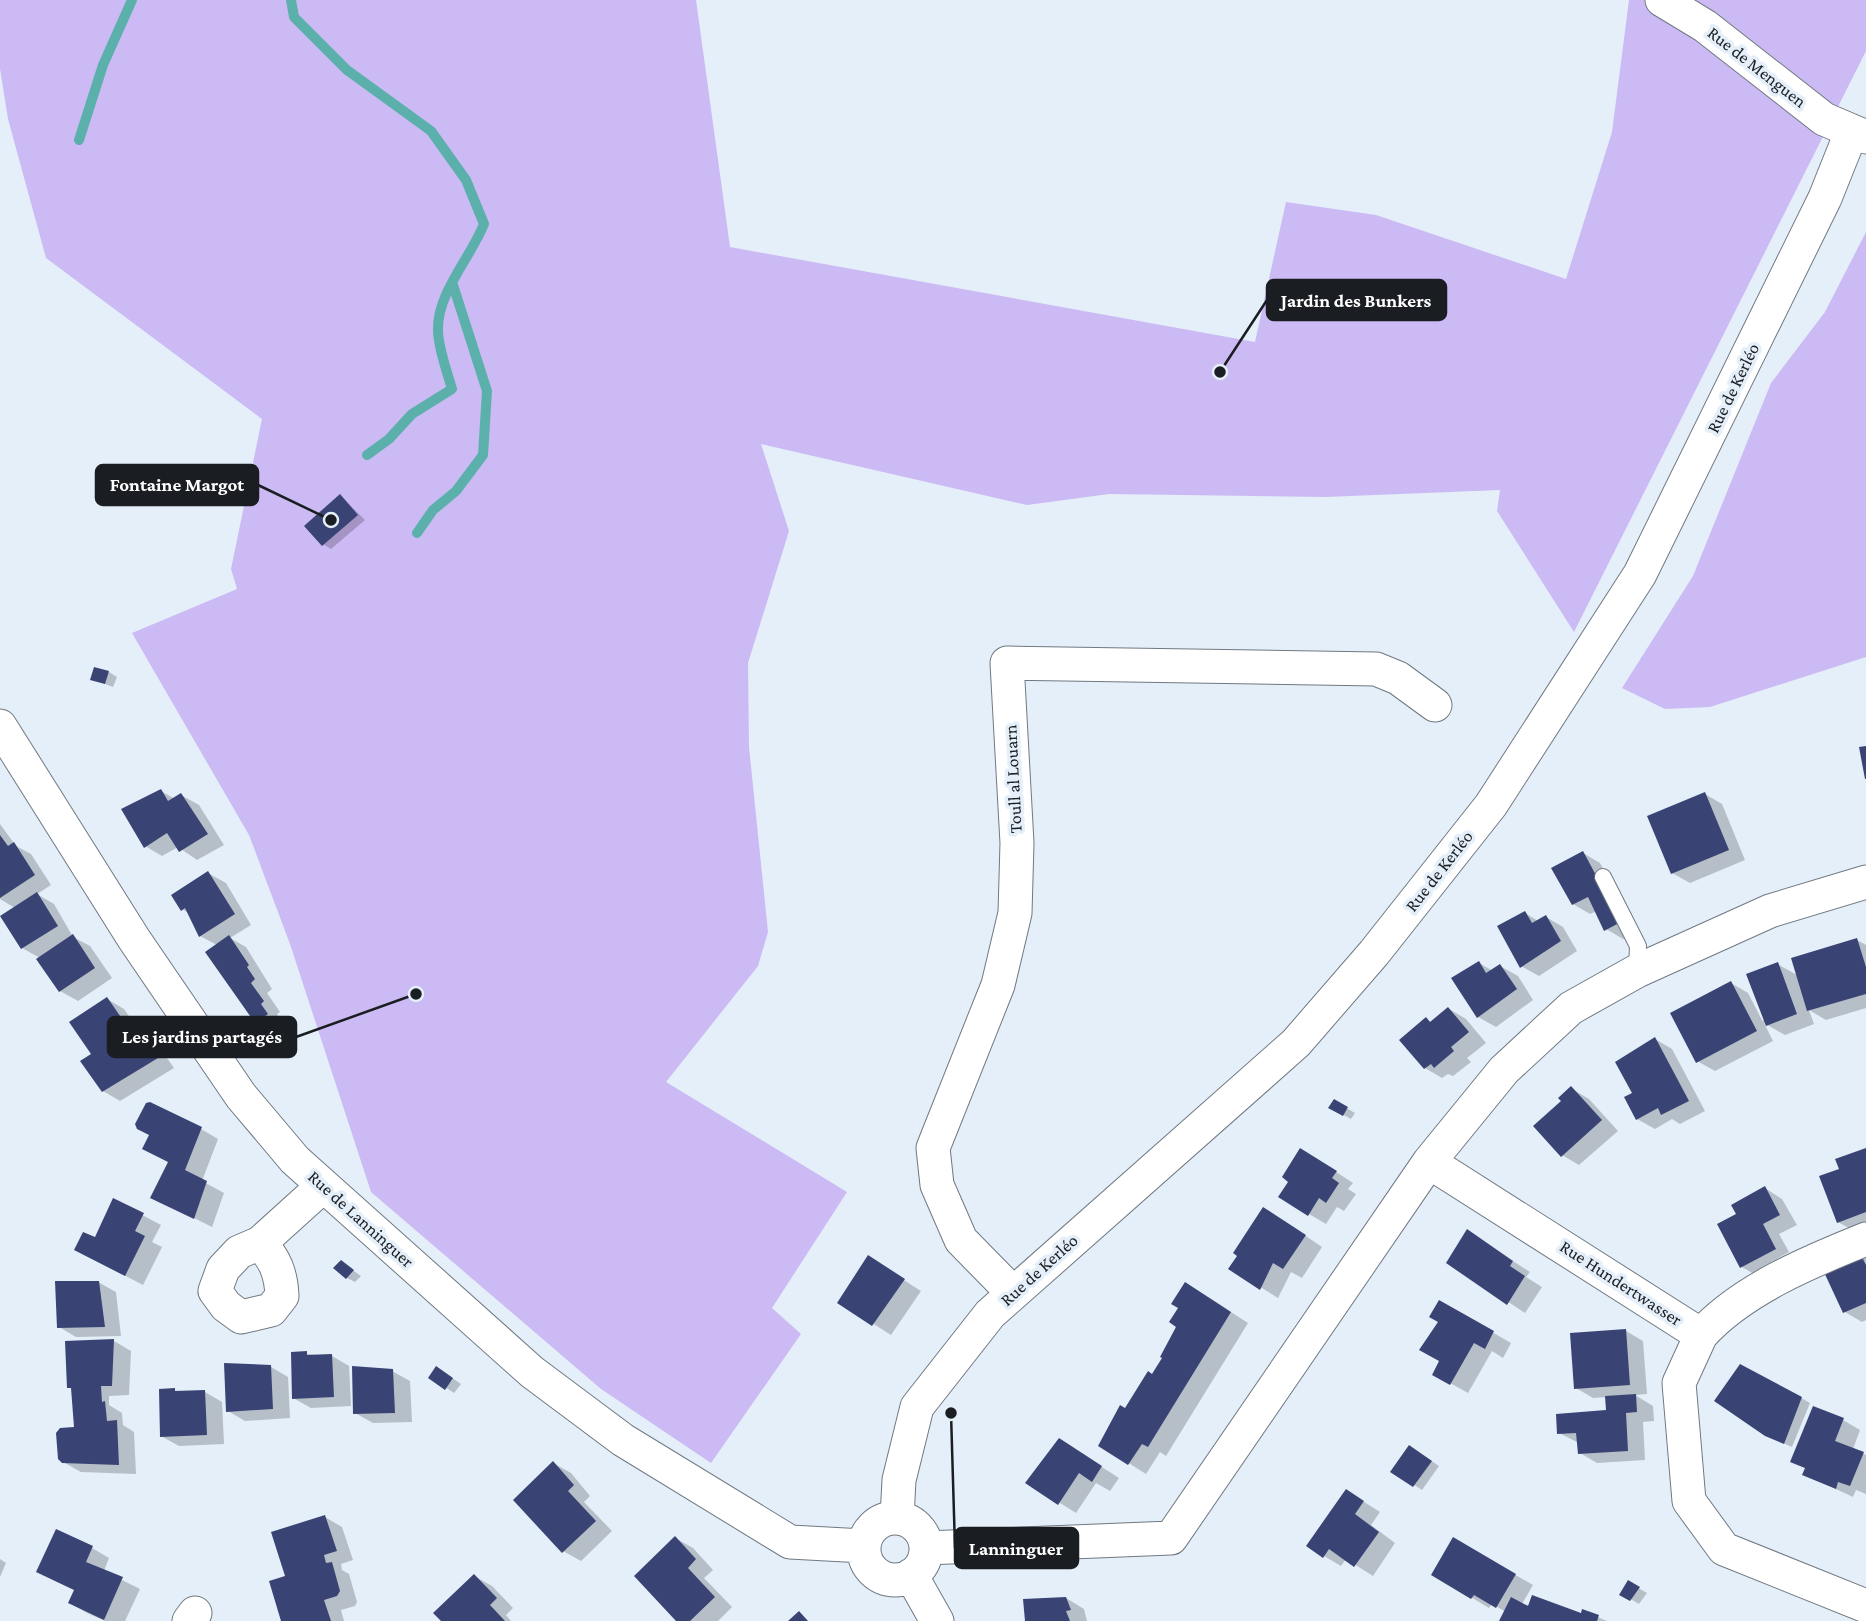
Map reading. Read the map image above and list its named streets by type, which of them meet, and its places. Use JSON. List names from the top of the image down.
{
  "streets": {
    "street": [
      "Rue de Menguen",
      "Rue de Kerléo",
      "Toull al Louarn",
      "Rue de Lanninguer",
      "Rue Hundertwasser"
    ]
  },
  "crossings": [
    ["Rue de Menguen", "Rue de Kerléo"],
    ["Rue de Kerléo", "Toull al Louarn"],
    ["Rue de Kerléo", "Rue de Lanninguer"]
  ],
  "places": [
    "Jardin des Bunkers",
    "Fontaine Margot",
    "Les jardins partagés",
    "Lanninguer"
  ]
}
